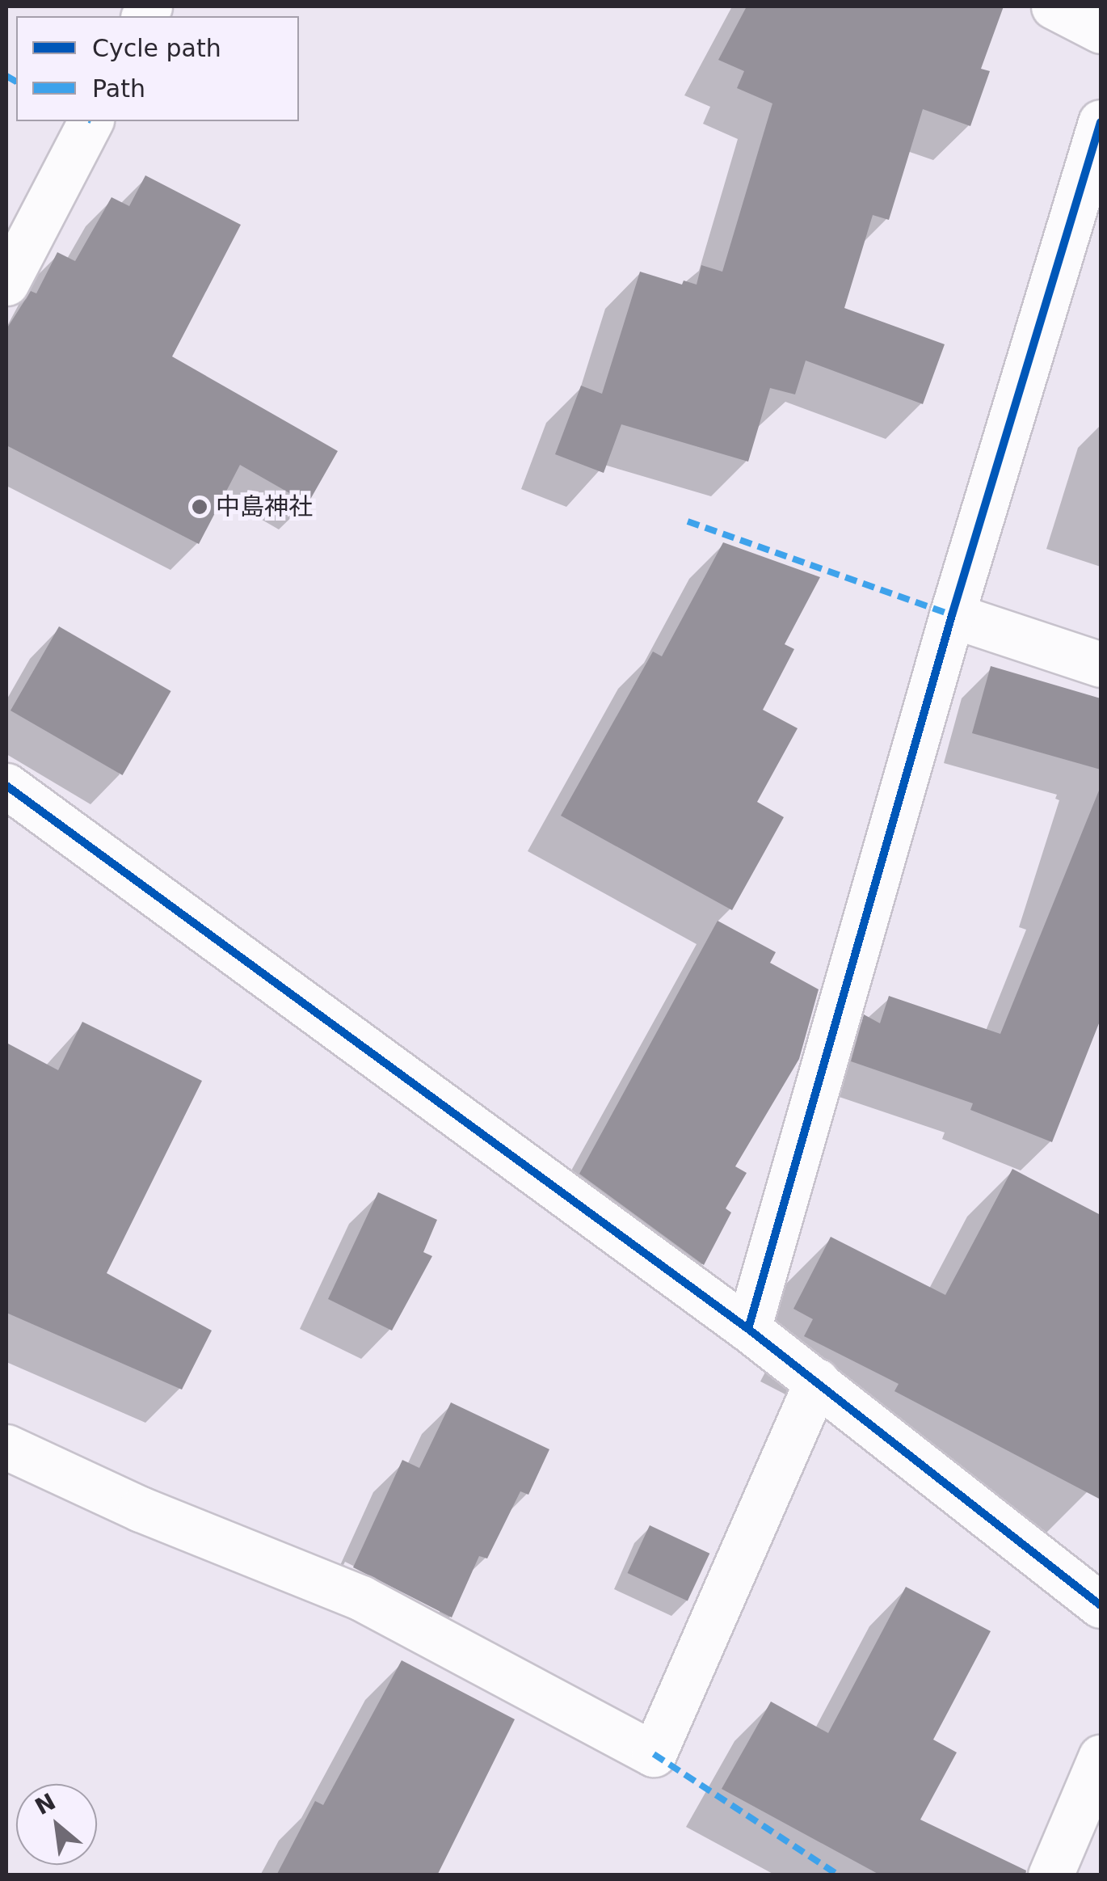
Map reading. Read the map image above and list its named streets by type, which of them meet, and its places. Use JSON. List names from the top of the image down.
{
  "places": ["中島神社"],
  "legend": ["Cycle path", "Path"],
  "north": "top left"
}
